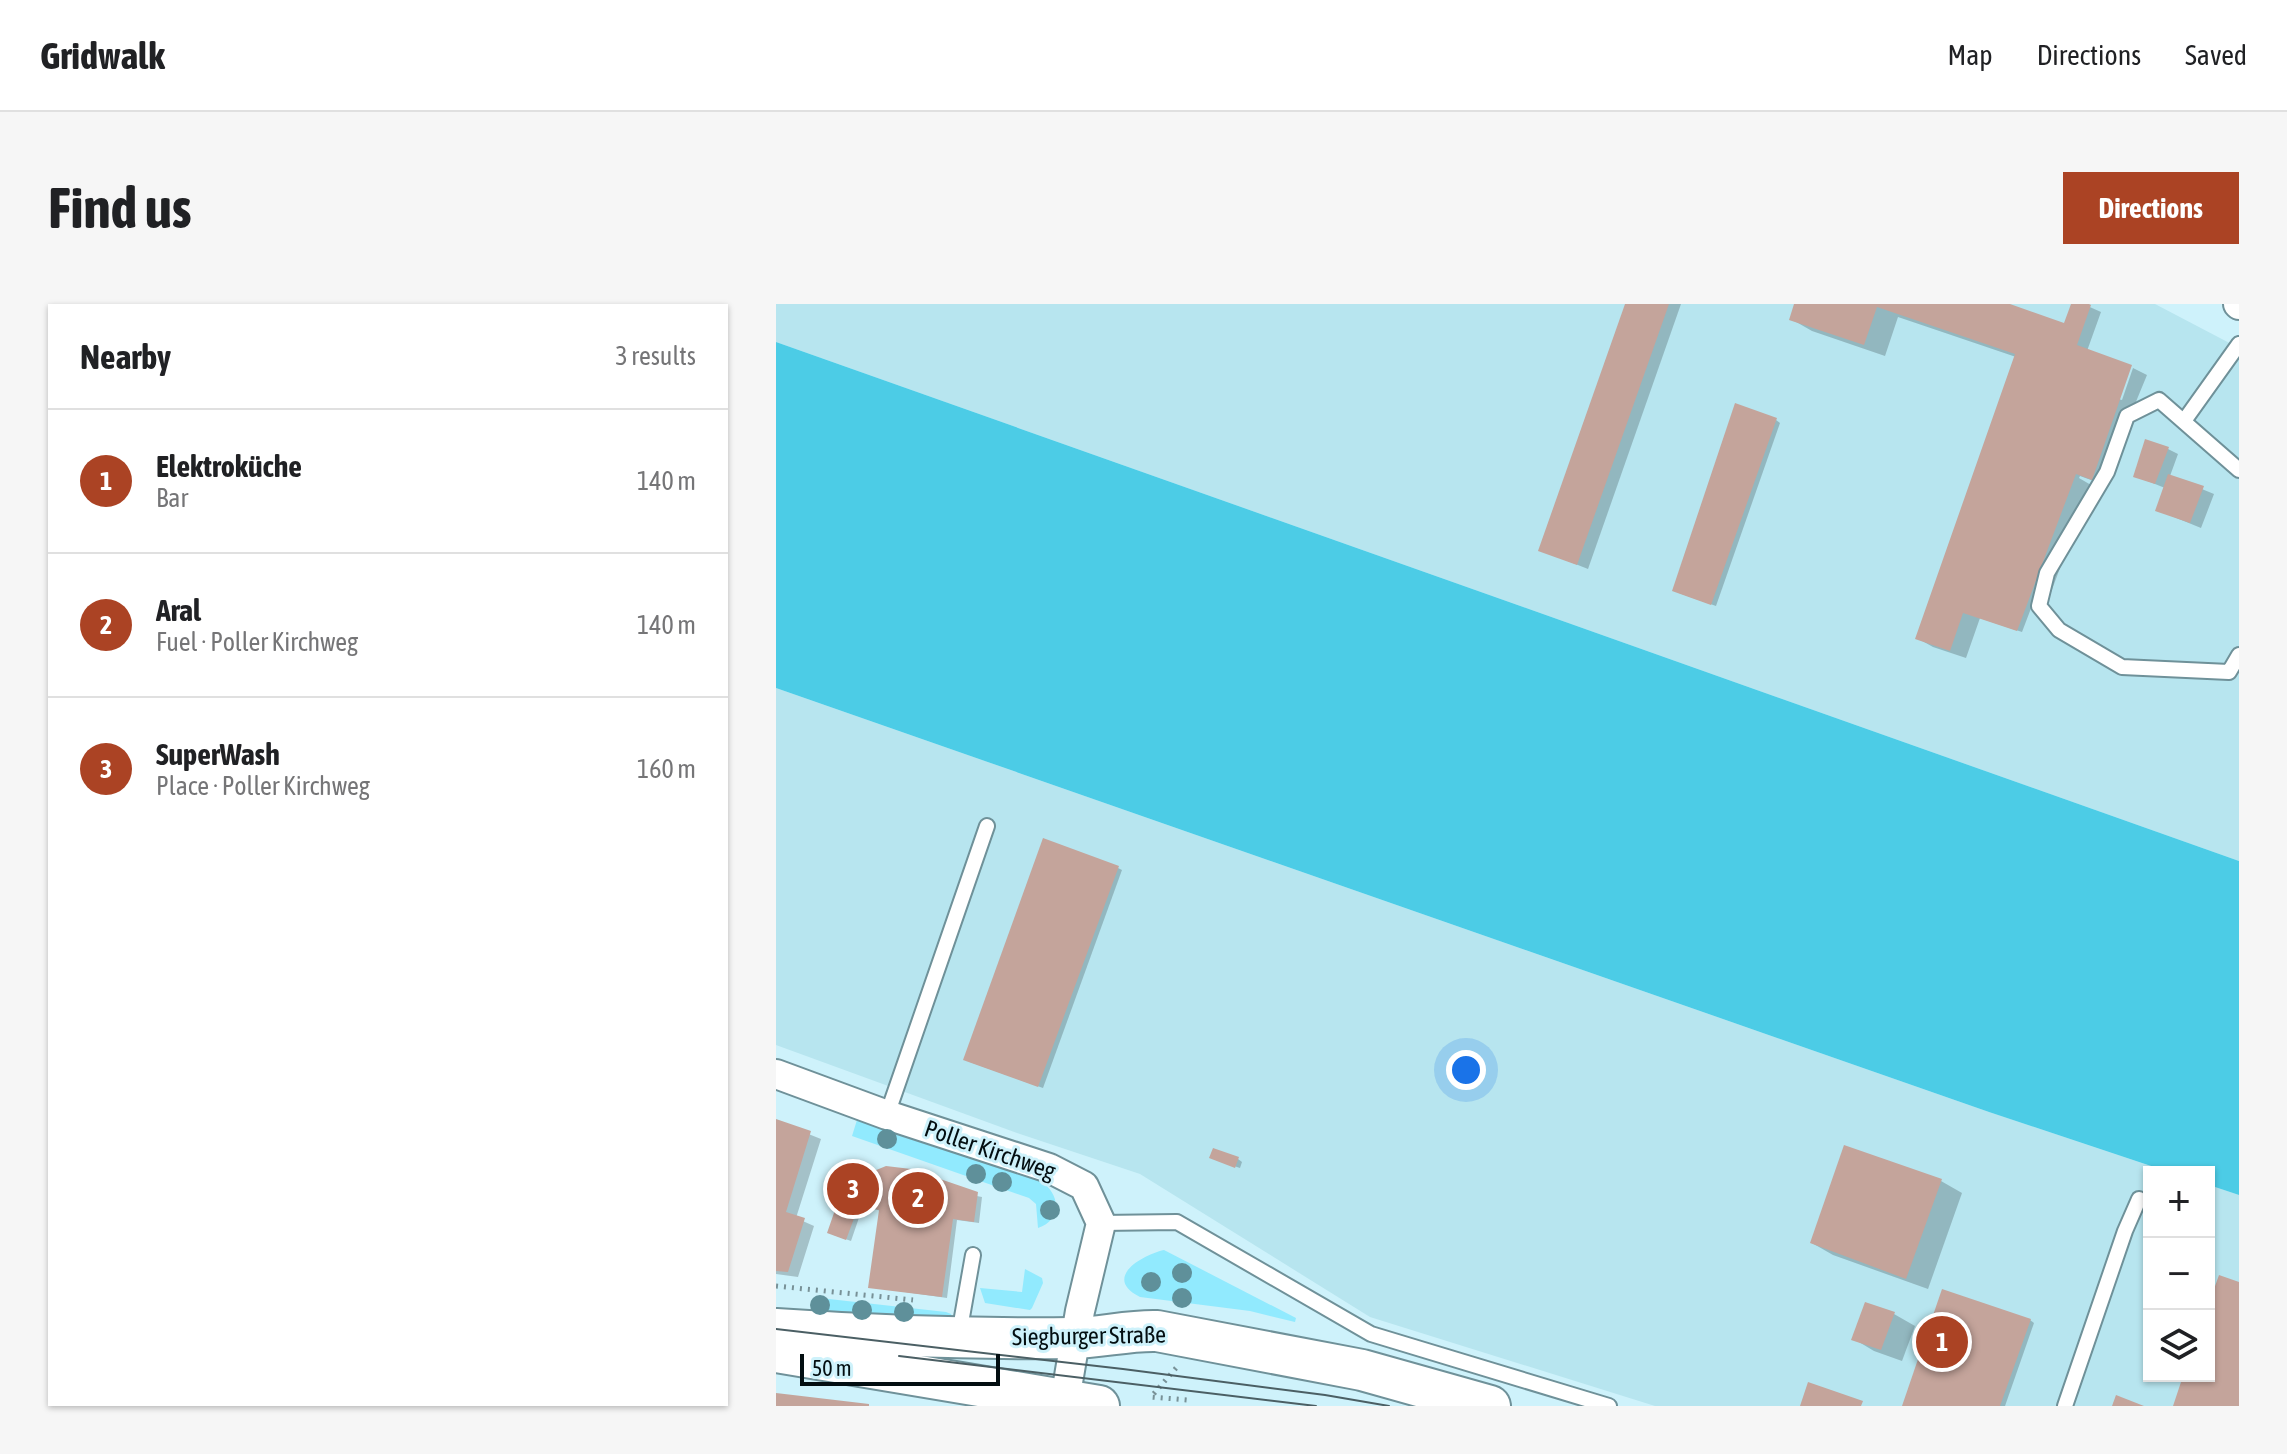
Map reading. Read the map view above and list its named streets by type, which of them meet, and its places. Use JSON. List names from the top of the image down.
{
  "streets": {
    "main road": ["Siegburger Straße"],
    "street": ["Poller Kirchweg"]
  },
  "scale_bar": "50 m",
  "page": {
    "header": "Gridwalk",
    "nav": ["Map", "Directions", "Saved"],
    "buttons": "Directions",
    "title": "Find us",
    "heading": ["Nearby", "3 results"],
    "list": [
      {
        "mark": "1",
        "name": "Elektroküche",
        "note": "Bar",
        "value": "140 m"
      },
      {
        "mark": "2",
        "name": "Aral",
        "note": "Fuel · Poller Kirchweg",
        "value": "140 m"
      },
      {
        "mark": "3",
        "name": "SuperWash",
        "note": "Place · Poller Kirchweg",
        "value": "160 m"
      }
    ],
    "pins": ["3", "2", "1"],
    "map_buttons": ["+", "−"],
    "scale": "50 m"
  }
}
